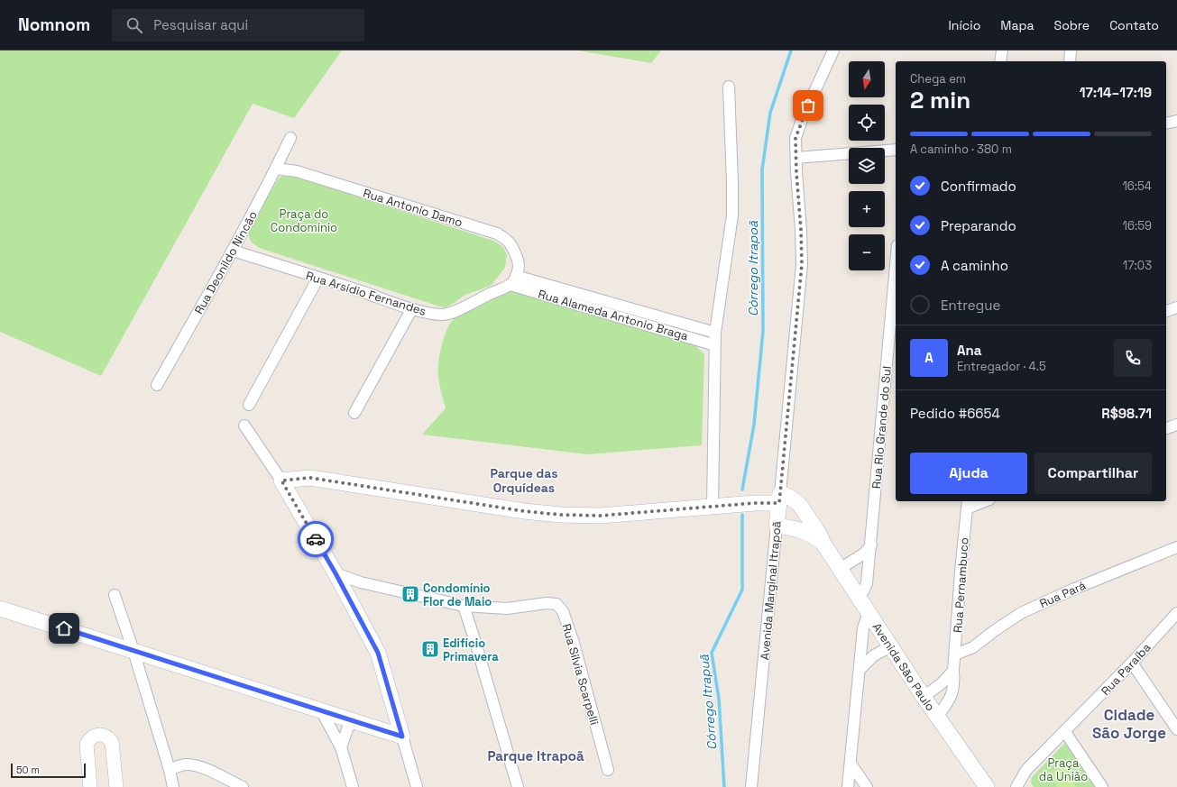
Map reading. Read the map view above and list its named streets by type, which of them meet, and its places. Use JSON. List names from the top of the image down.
{
  "streets": {
    "main road": ["Avenida Marginal Itrapoã", "Avenida São Paulo"],
    "street": [
      "Rua Antonio Damo",
      "Rua Deonildo Nincão",
      "Rua Arsídio Fernandes",
      "Rua Alameda Antonio Braga",
      "Rua Rio Grande do Sul",
      "Rua Pernambuco",
      "Rua Pará",
      "Rua Paraíba",
      "Rua Sílvia Scarpelli"
    ]
  },
  "crossings": [
    ["Rua Antonio Damo", "Rua Deonildo Nincão"],
    ["Rua Antonio Damo", "Rua Arsídio Fernandes"],
    ["Rua Antonio Damo", "Rua Alameda Antonio Braga"],
    ["Rua Deonildo Nincão", "Rua Arsídio Fernandes"],
    ["Rua Arsídio Fernandes", "Rua Alameda Antonio Braga"],
    ["Rua Rio Grande do Sul", "Avenida São Paulo"],
    ["Rua Pernambuco", "Rua Pará"],
    ["Rua Pernambuco", "Avenida São Paulo"],
    ["Avenida Marginal Itrapoã", "Avenida São Paulo"]
  ],
  "districts": ["Parque das Orquídeas", "Cidade São Jorge", "Parque Itrapoã"],
  "water": ["Córrego Itrapoã", "Córrego Itrapuã"],
  "parks": ["Praça do Condomínio", "Praça da União"],
  "places": {
    "building": ["Condomínio Flor de Maio", "Edifício Primavera"]
  },
  "scale_bar": "50 m",
  "north": "bottom",
  "page": {
    "header": "Nomnom",
    "search": "Pesquisar aqui",
    "nav": [
      "Início",
      "Mapa",
      "Sobre",
      "Contato"
    ],
    "map_buttons": ["+", "−"],
    "heading": ["2 min", "Chega em", "17:14–17:19"],
    "panel": [
      "Ana",
      "Entregador · 4.5",
      "Pedido #6654",
      "R$98.71"
    ],
    "bar": "A caminho · 380 m",
    "list": [
      ["Confirmado", "16:54"],
      ["Preparando", "16:59"],
      ["A caminho", "17:03"],
      "Entregue"
    ],
    "round": "A",
    "buttons": ["Ajuda", "Compartilhar"],
    "scale": "50 m"
  }
}
